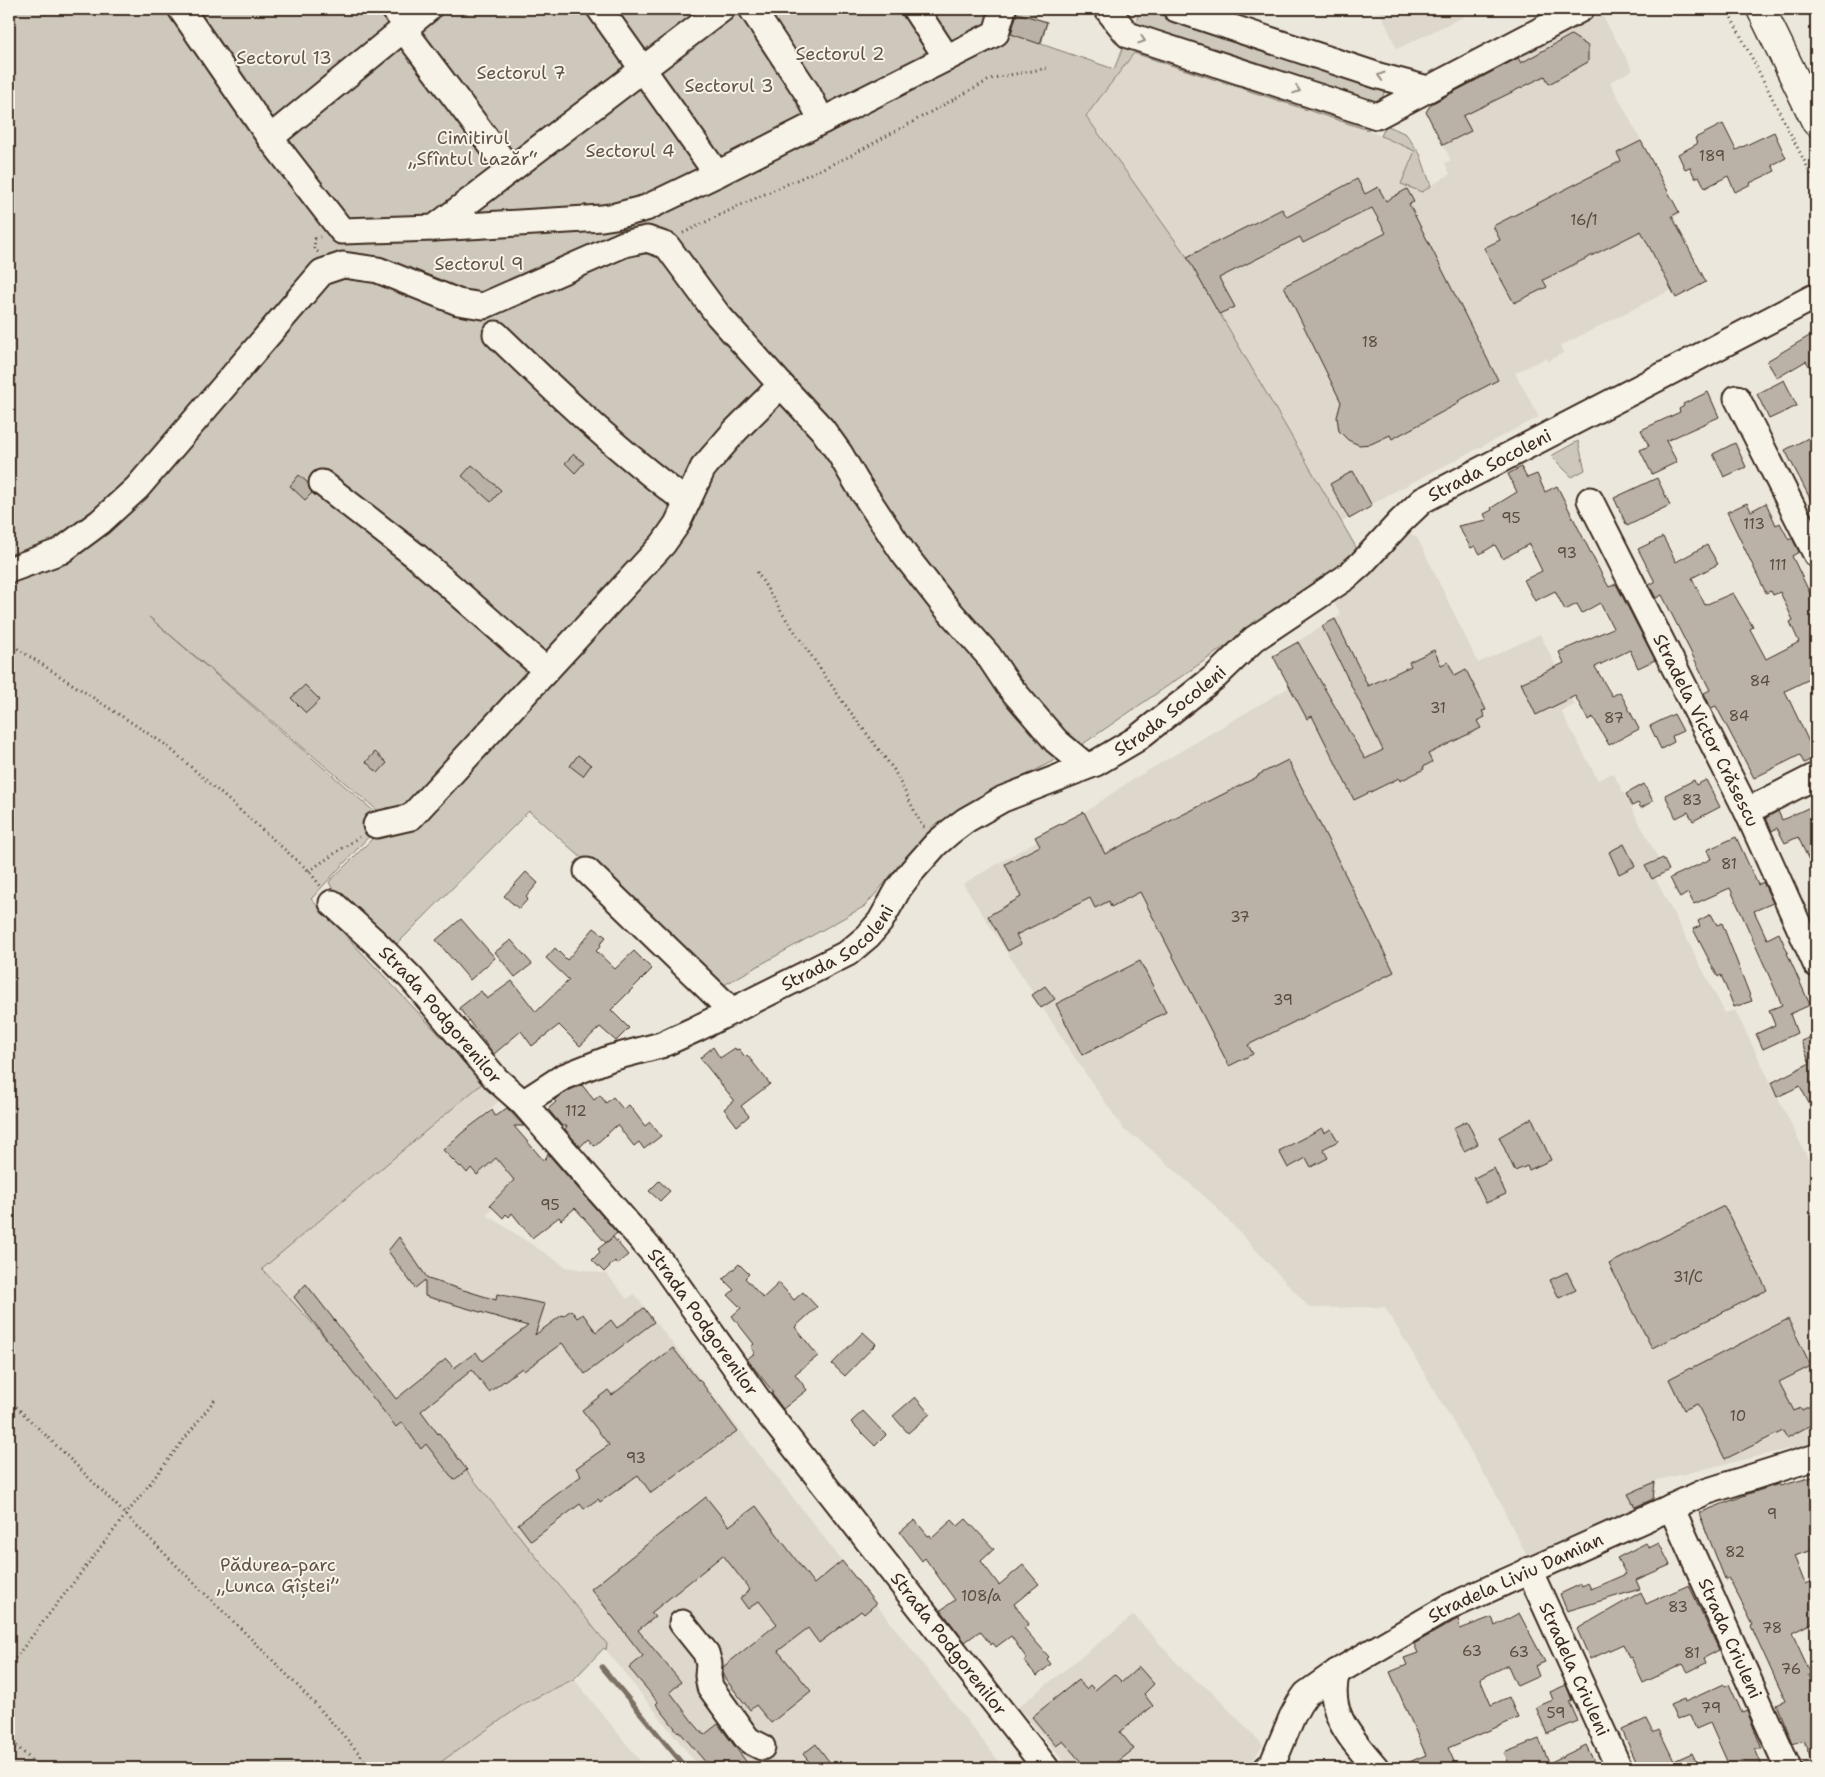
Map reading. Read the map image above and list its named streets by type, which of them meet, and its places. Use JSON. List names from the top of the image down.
{
  "streets": {
    "street": [
      "Strada Socoleni",
      "Stradela Victor Crăsescu",
      "Strada Podgorenilor",
      "Stradela Liviu Damian",
      "Strada Criuleni",
      "Stradela Criuleni"
    ]
  },
  "crossings": [
    ["Strada Socoleni", "Strada Podgorenilor"],
    ["Stradela Liviu Damian", "Strada Criuleni"],
    ["Stradela Liviu Damian", "Stradela Criuleni"]
  ],
  "parks": [
    "Sectorul 2",
    "Sectorul 13",
    "Sectorul 7",
    "Sectorul 3",
    "Cimitirul „Sfîntul Lazăr“",
    "Sectorul 4",
    "Sectorul 9",
    "Pădurea-parc „Lunca Gîștei”"
  ],
  "house_numbers": [
    "189",
    "16/1",
    "18",
    "95",
    "113",
    "93",
    "111",
    "84",
    "31",
    "84",
    "87",
    "83",
    "81",
    "37",
    "39",
    "112",
    "95",
    "31/C",
    "10",
    "93",
    "9",
    "82",
    "108/a",
    "83",
    "78",
    "63",
    "63",
    "81",
    "76",
    "79",
    "59"
  ]
}
